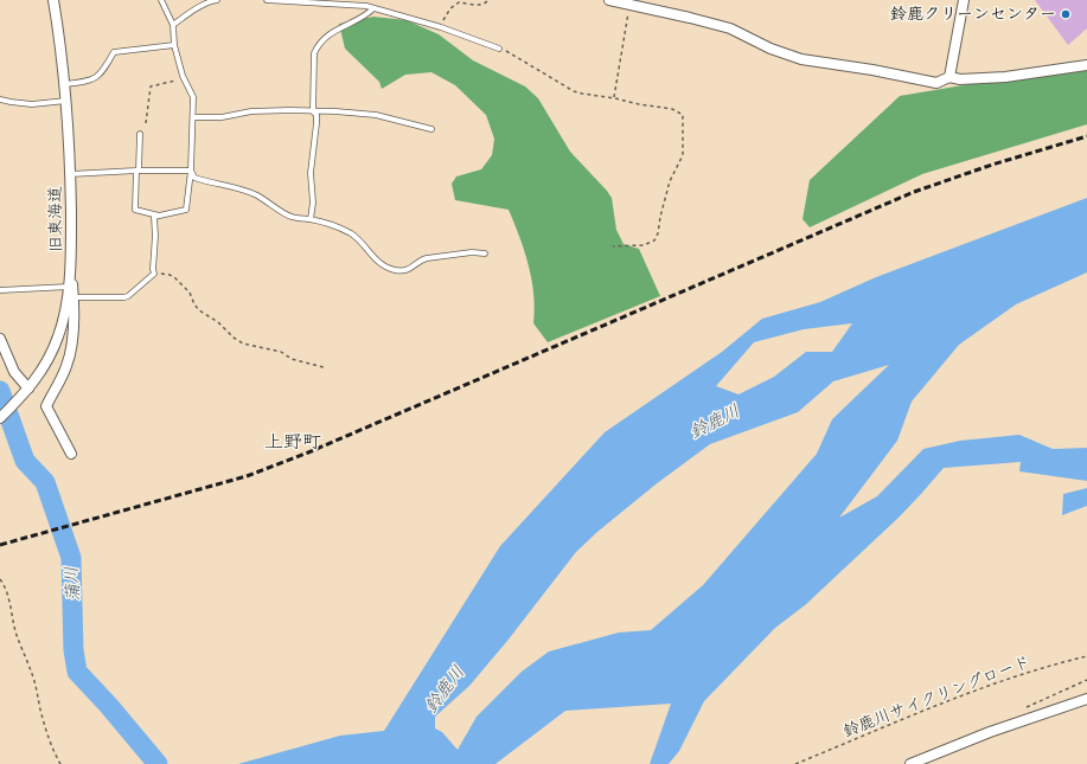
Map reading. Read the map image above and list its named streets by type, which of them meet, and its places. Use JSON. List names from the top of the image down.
{
  "streets": {
    "street": ["旧東海道"],
    "path": ["鈴鹿川サイクリングロード"]
  },
  "districts": ["上野町"],
  "water": ["鈴鹿川", "蒲川"],
  "places": ["鈴鹿クリーンセンター"]
}
